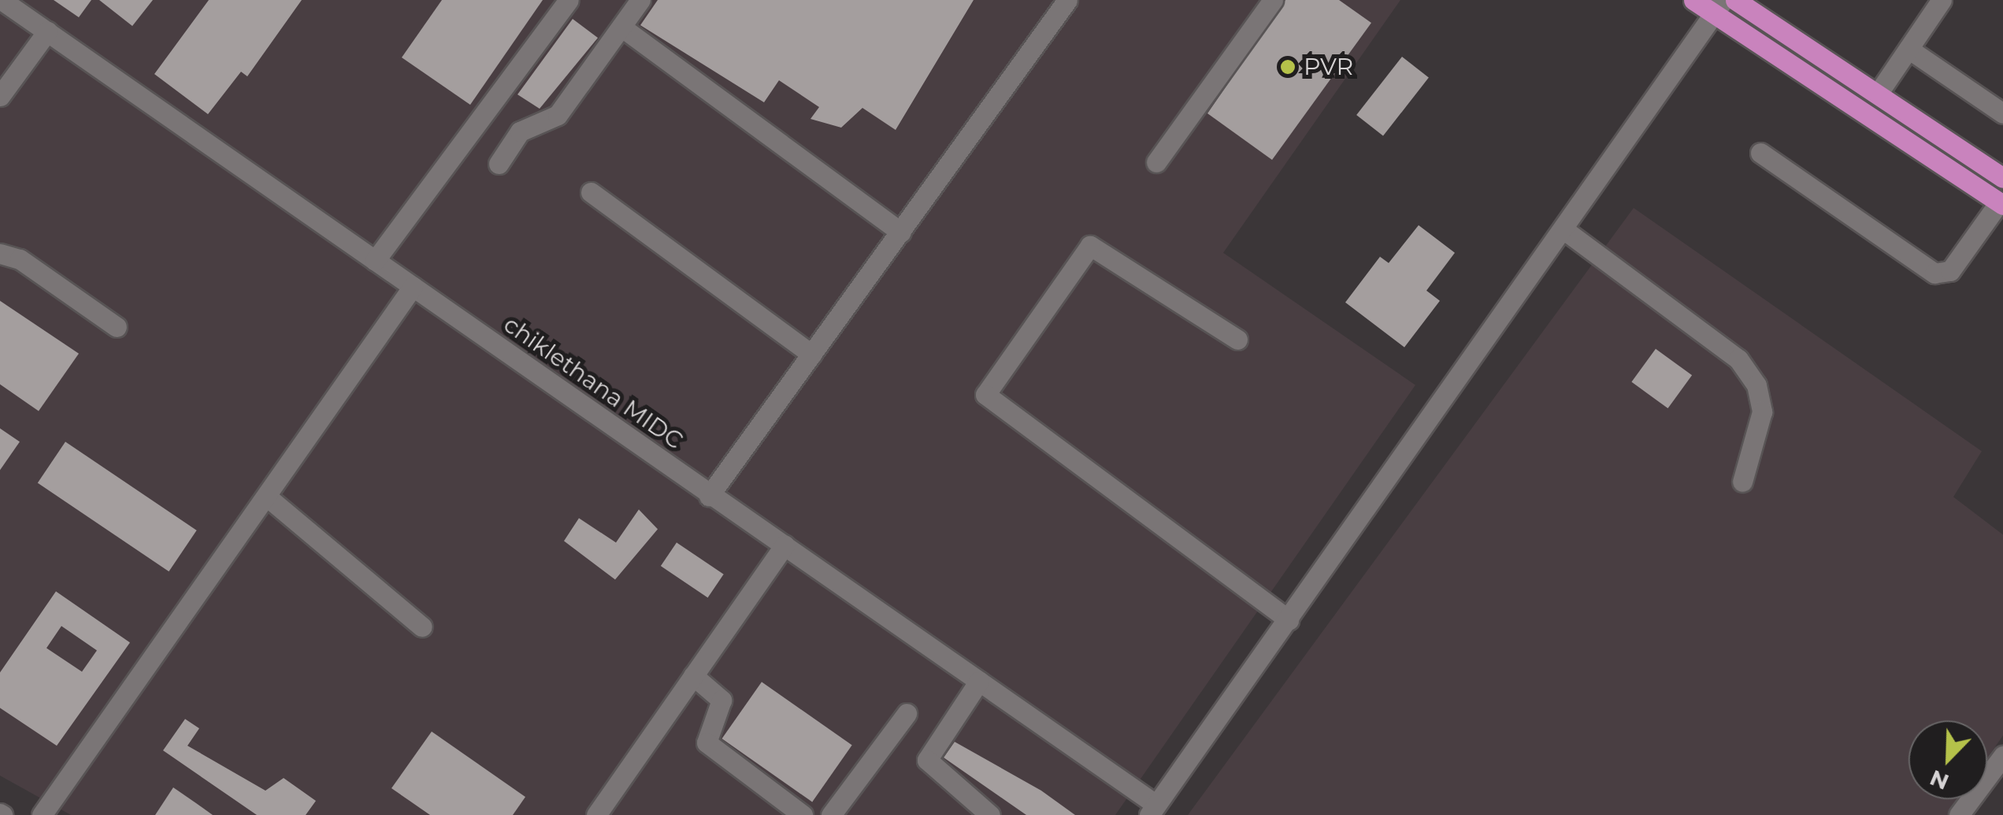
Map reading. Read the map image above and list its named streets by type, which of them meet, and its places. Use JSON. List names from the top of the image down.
{
  "streets": {
    "street": ["chiklethana MIDC"]
  },
  "places": ["PVR"],
  "north": "bottom left"
}
